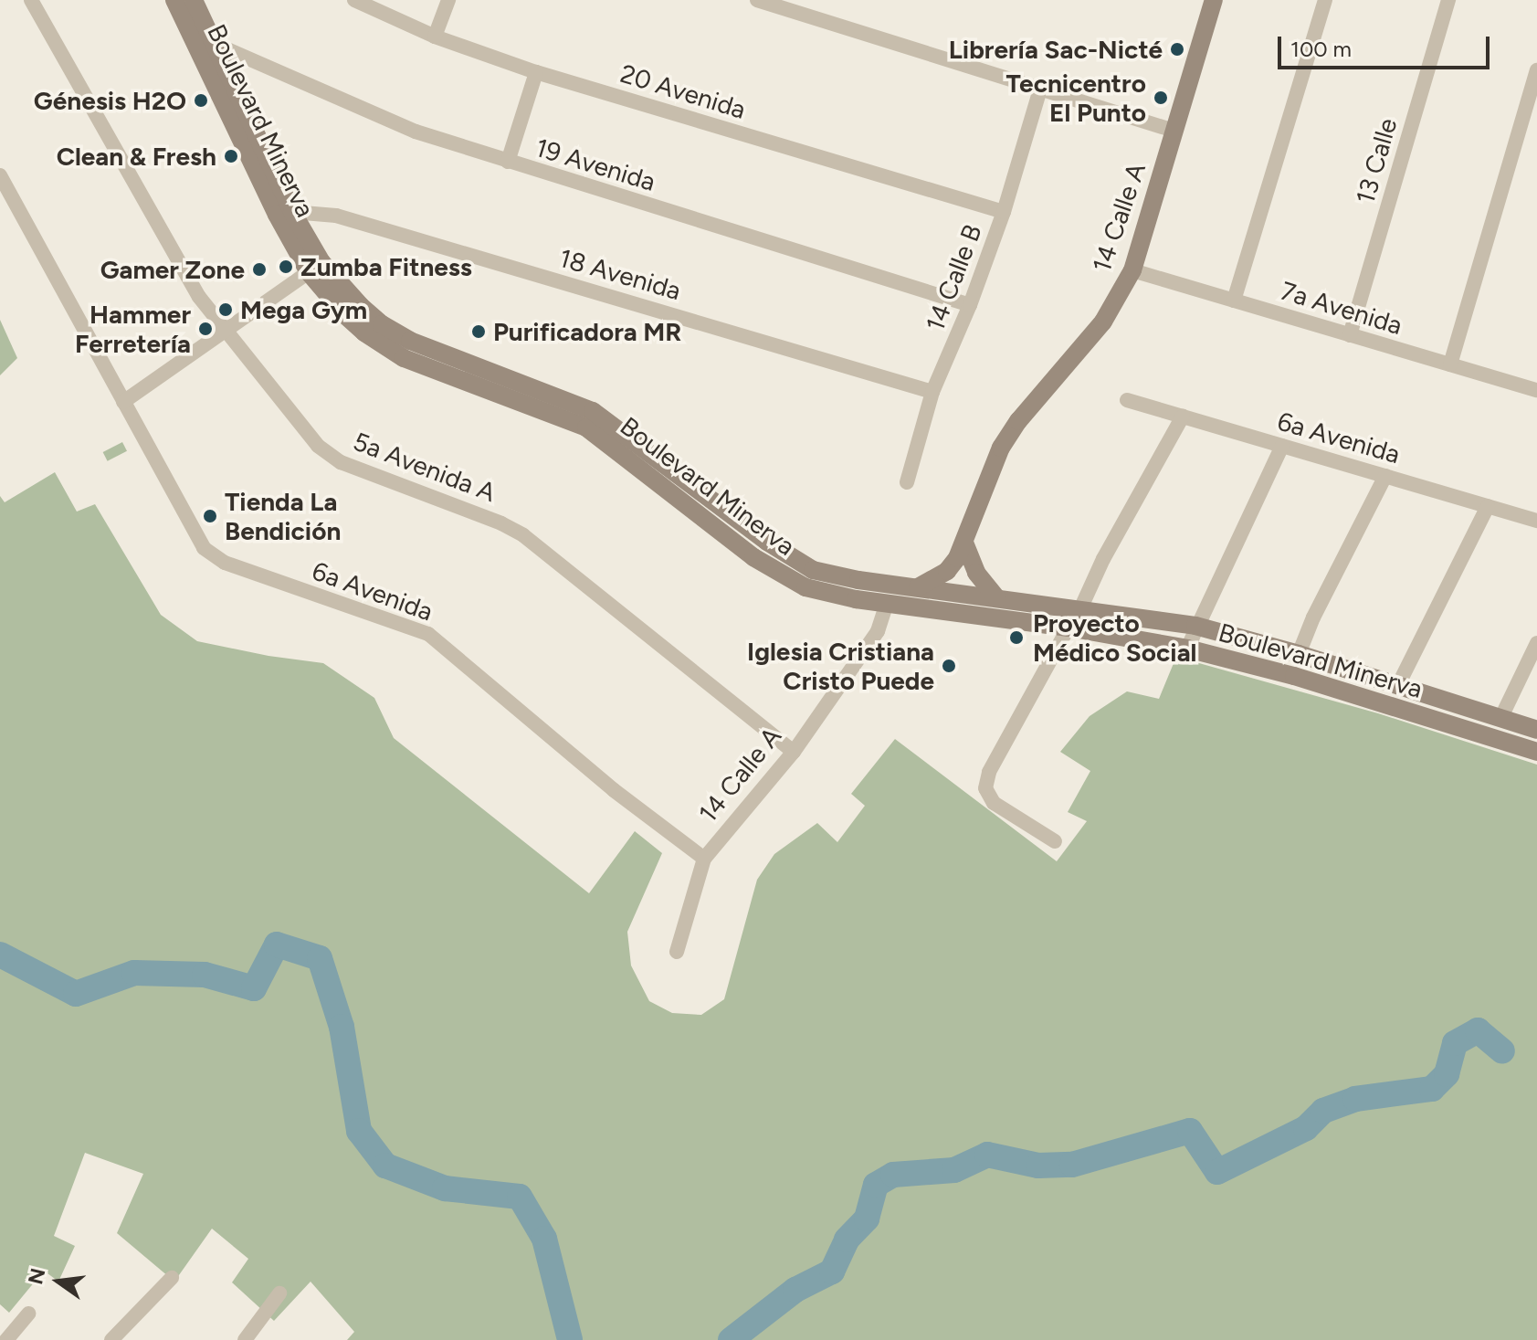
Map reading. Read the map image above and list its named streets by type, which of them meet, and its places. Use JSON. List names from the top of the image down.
{
  "streets": {
    "street": [
      "20 Avenida",
      "Boulevard Minerva",
      "13 Calle",
      "19 Avenida",
      "14 Calle A",
      "18 Avenida",
      "14 Calle B",
      "7a Avenida",
      "6a Avenida",
      "5a Avenida A"
    ]
  },
  "crossings": [
    ["20 Avenida", "14 Calle B"],
    ["Boulevard Minerva", "19 Avenida"],
    ["Boulevard Minerva", "14 Calle A"],
    ["Boulevard Minerva", "18 Avenida"],
    ["13 Calle", "7a Avenida"],
    ["19 Avenida", "14 Calle B"],
    ["14 Calle A", "7a Avenida"],
    ["14 Calle A", "6a Avenida"],
    ["14 Calle A", "5a Avenida A"],
    ["18 Avenida", "14 Calle B"]
  ],
  "places": [
    "Librería Sac-Nicté",
    "Tecnicentro El Punto",
    "Génesis H2O",
    "Clean & Fresh",
    "Zumba Fitness",
    "Gamer Zone",
    "Mega Gym",
    "Hammer Ferretería",
    "Purificadora MR",
    "Tienda La Bendición",
    "Proyecto Médico Social",
    "Iglesia Cristiana Cristo Puede"
  ],
  "scale_bar": "100 m",
  "north": "left"
}
